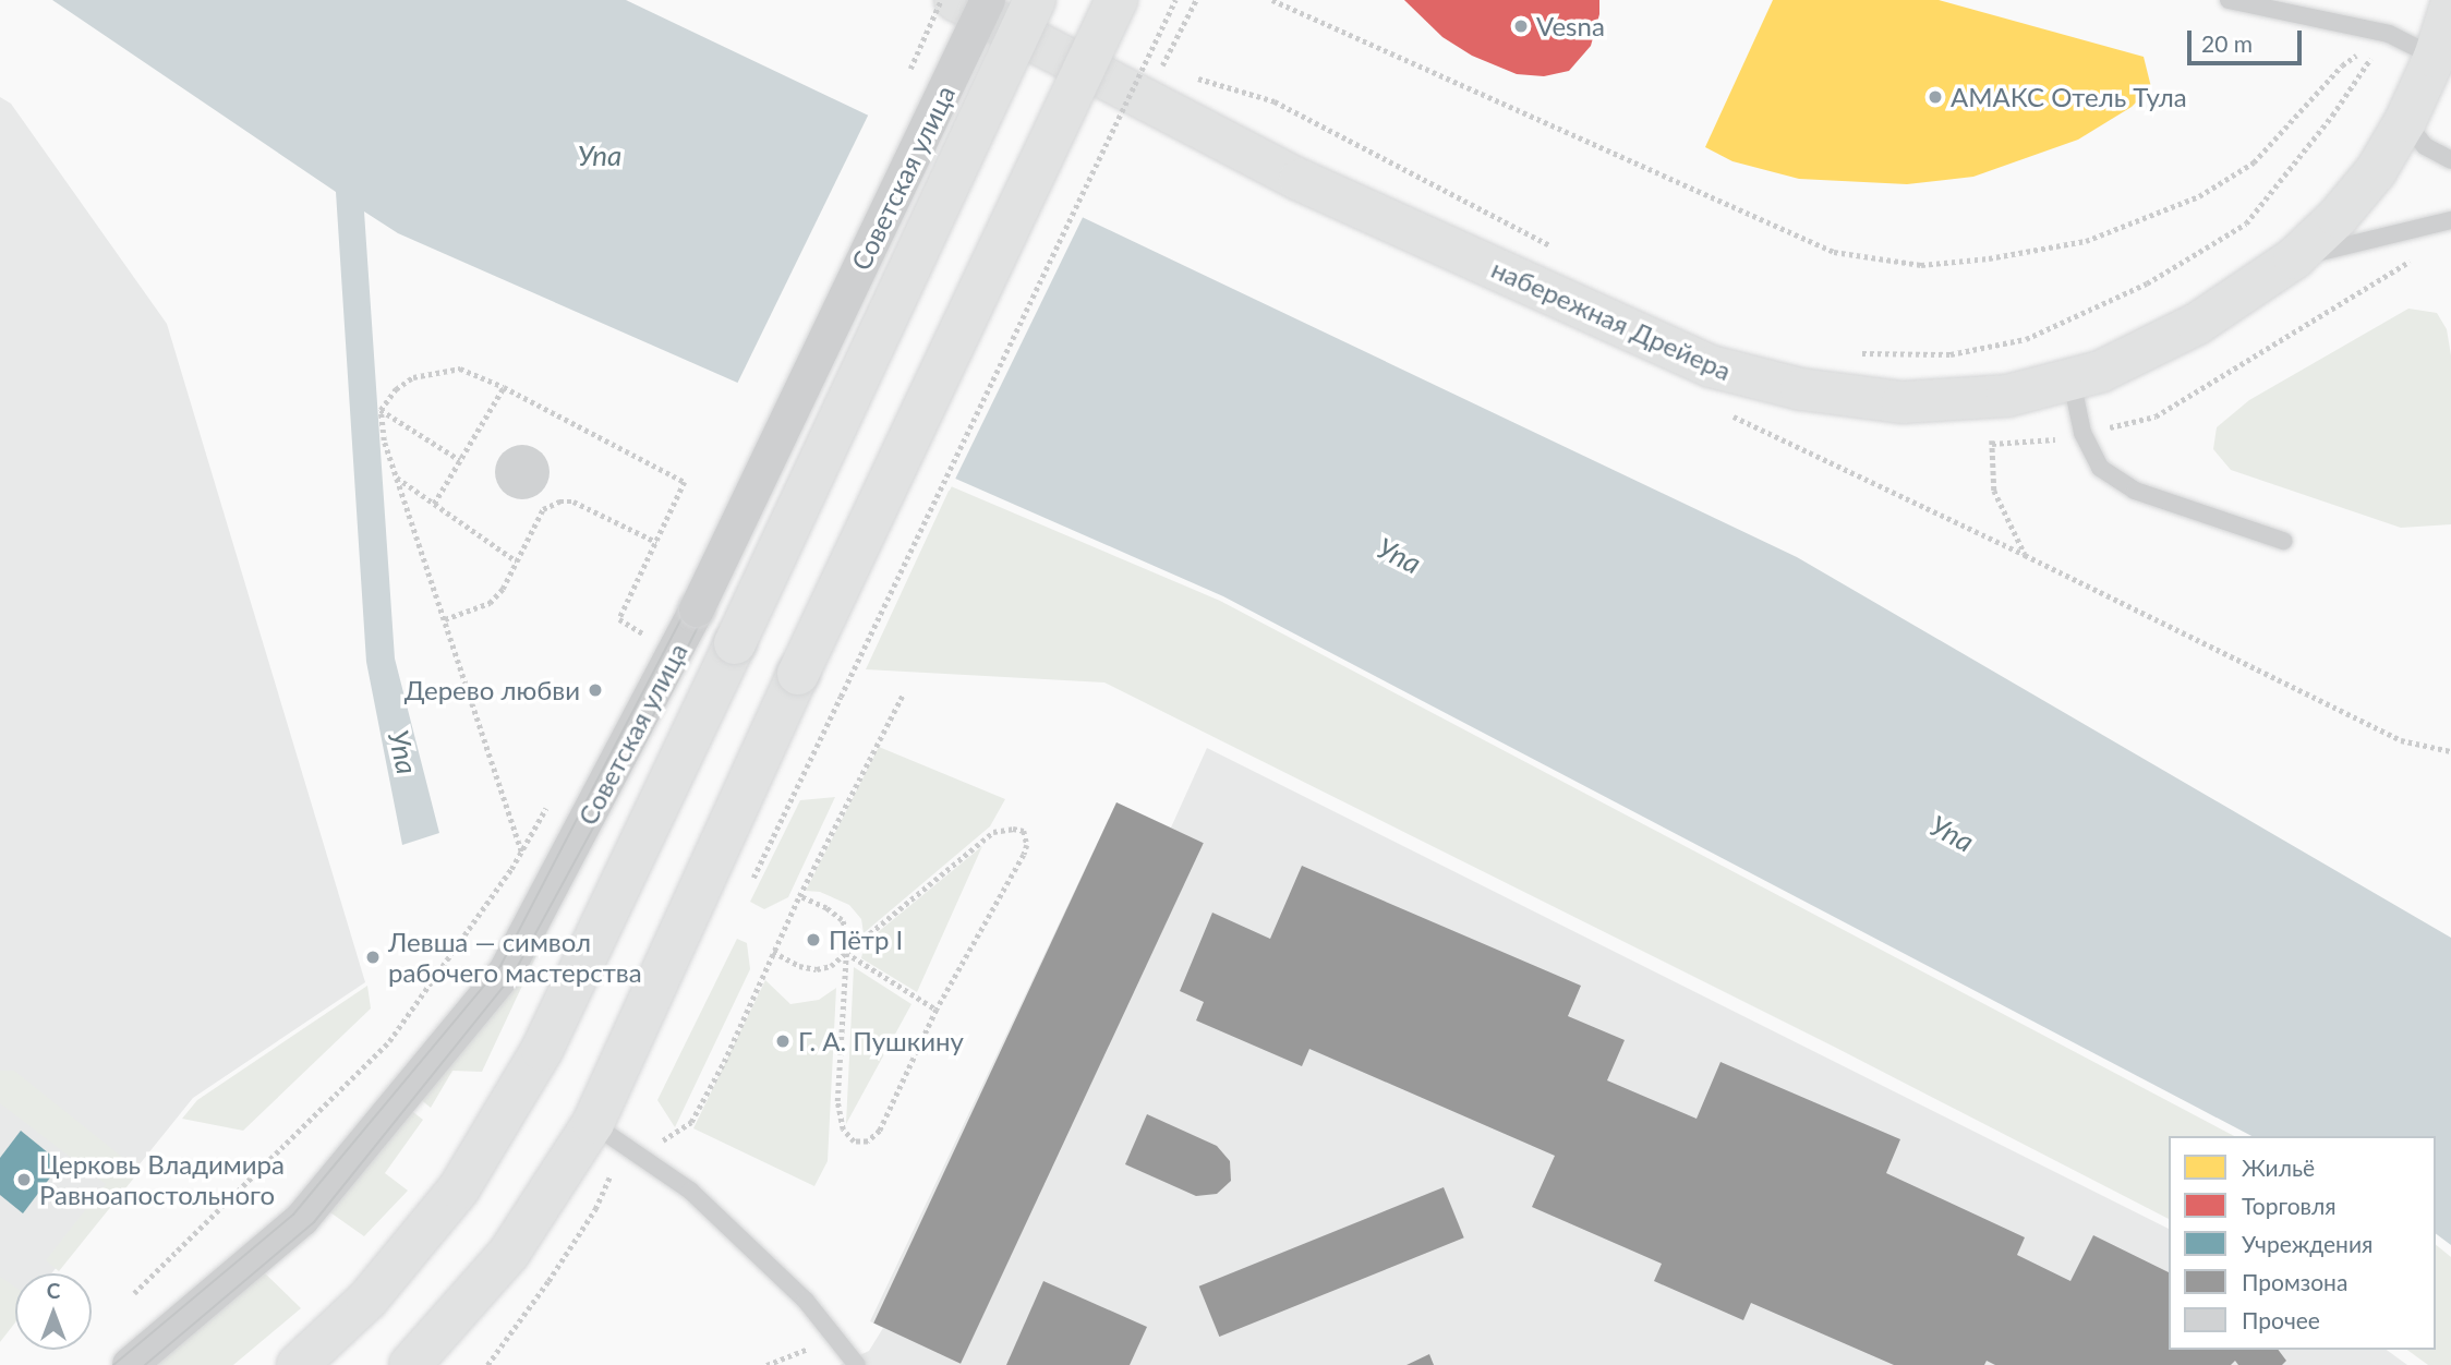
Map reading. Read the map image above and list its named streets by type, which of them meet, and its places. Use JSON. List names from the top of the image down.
{
  "streets": {
    "main road": ["Советская улица", "набережная Дрейера"]
  },
  "water": ["Упа"],
  "places": [
    "Vesna",
    "АМАКС Отель Тула",
    "Дерево любви",
    "Пётр I",
    "Левша — символ рабочего мастерства",
    "Г. А. Пушкину",
    "Церковь Владимира Равноапостольного"
  ],
  "legend": [
    "Жильё",
    "Торговля",
    "Учреждения",
    "Промзона",
    "Прочее"
  ],
  "scale_bar": "20 m",
  "north": "top"
}
